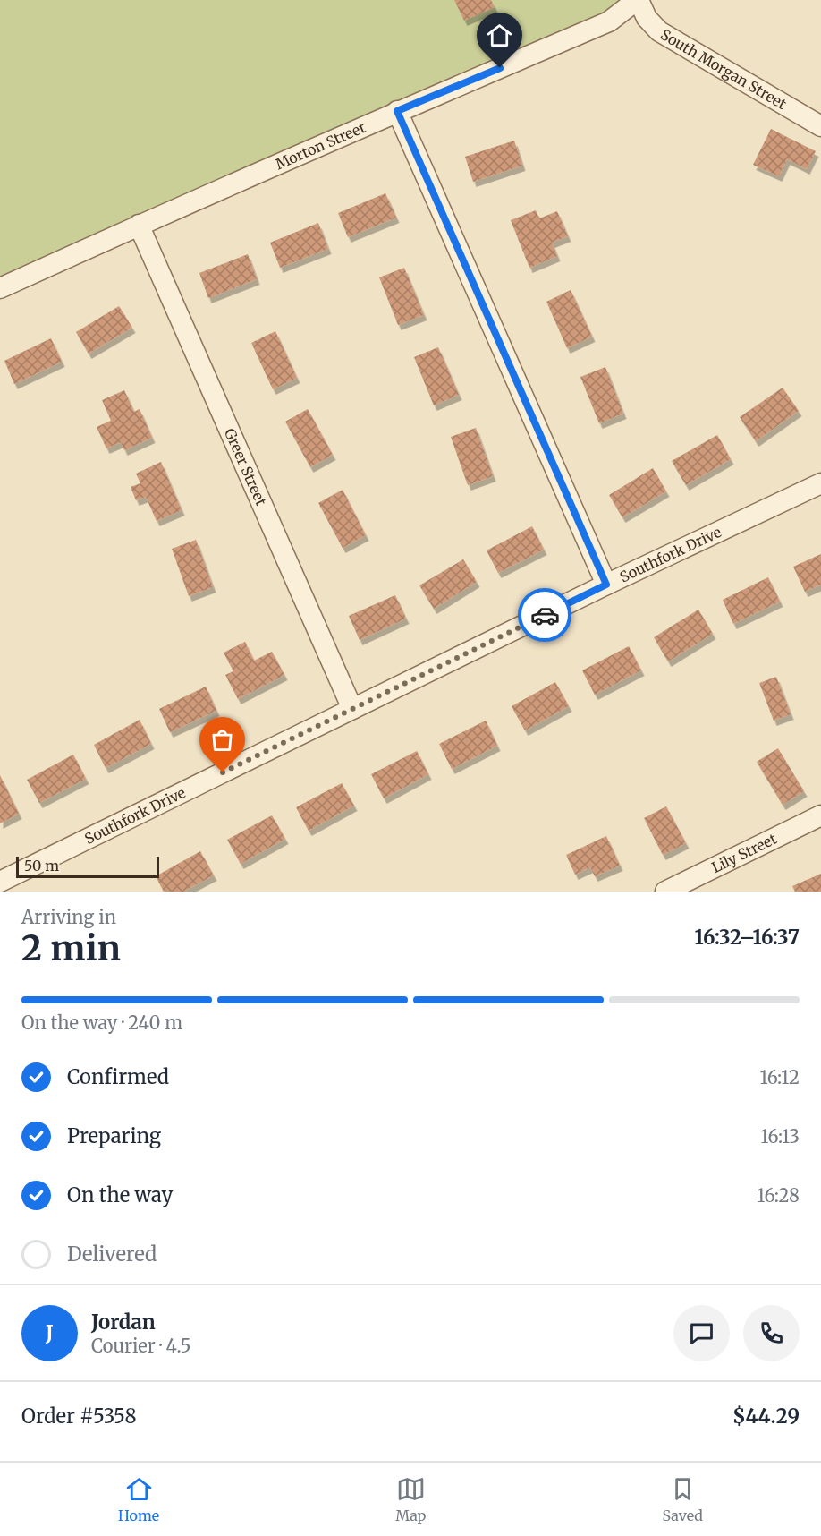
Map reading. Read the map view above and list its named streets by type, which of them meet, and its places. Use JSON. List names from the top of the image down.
{
  "streets": {
    "street": [
      "South Morgan Street",
      "Morton Street",
      "Greer Street",
      "Southfork Drive",
      "Lily Street"
    ]
  },
  "crossings": [
    ["South Morgan Street", "Morton Street"],
    ["Morton Street", "Greer Street"],
    ["Greer Street", "Southfork Drive"]
  ],
  "scale_bar": "50 m",
  "page": {
    "scale": "50 m",
    "heading": ["2 min", "Arriving in", "16:32–16:37"],
    "panel": [
      "Jordan",
      "Courier · 4.5",
      "Order #5358",
      "$44.29"
    ],
    "bar": "On the way · 240 m",
    "list": [
      ["Confirmed", "16:12"],
      ["Preparing", "16:13"],
      ["On the way", "16:28"],
      "Delivered"
    ],
    "round": "J",
    "tabs": ["Home", "Map", "Saved"]
  }
}
